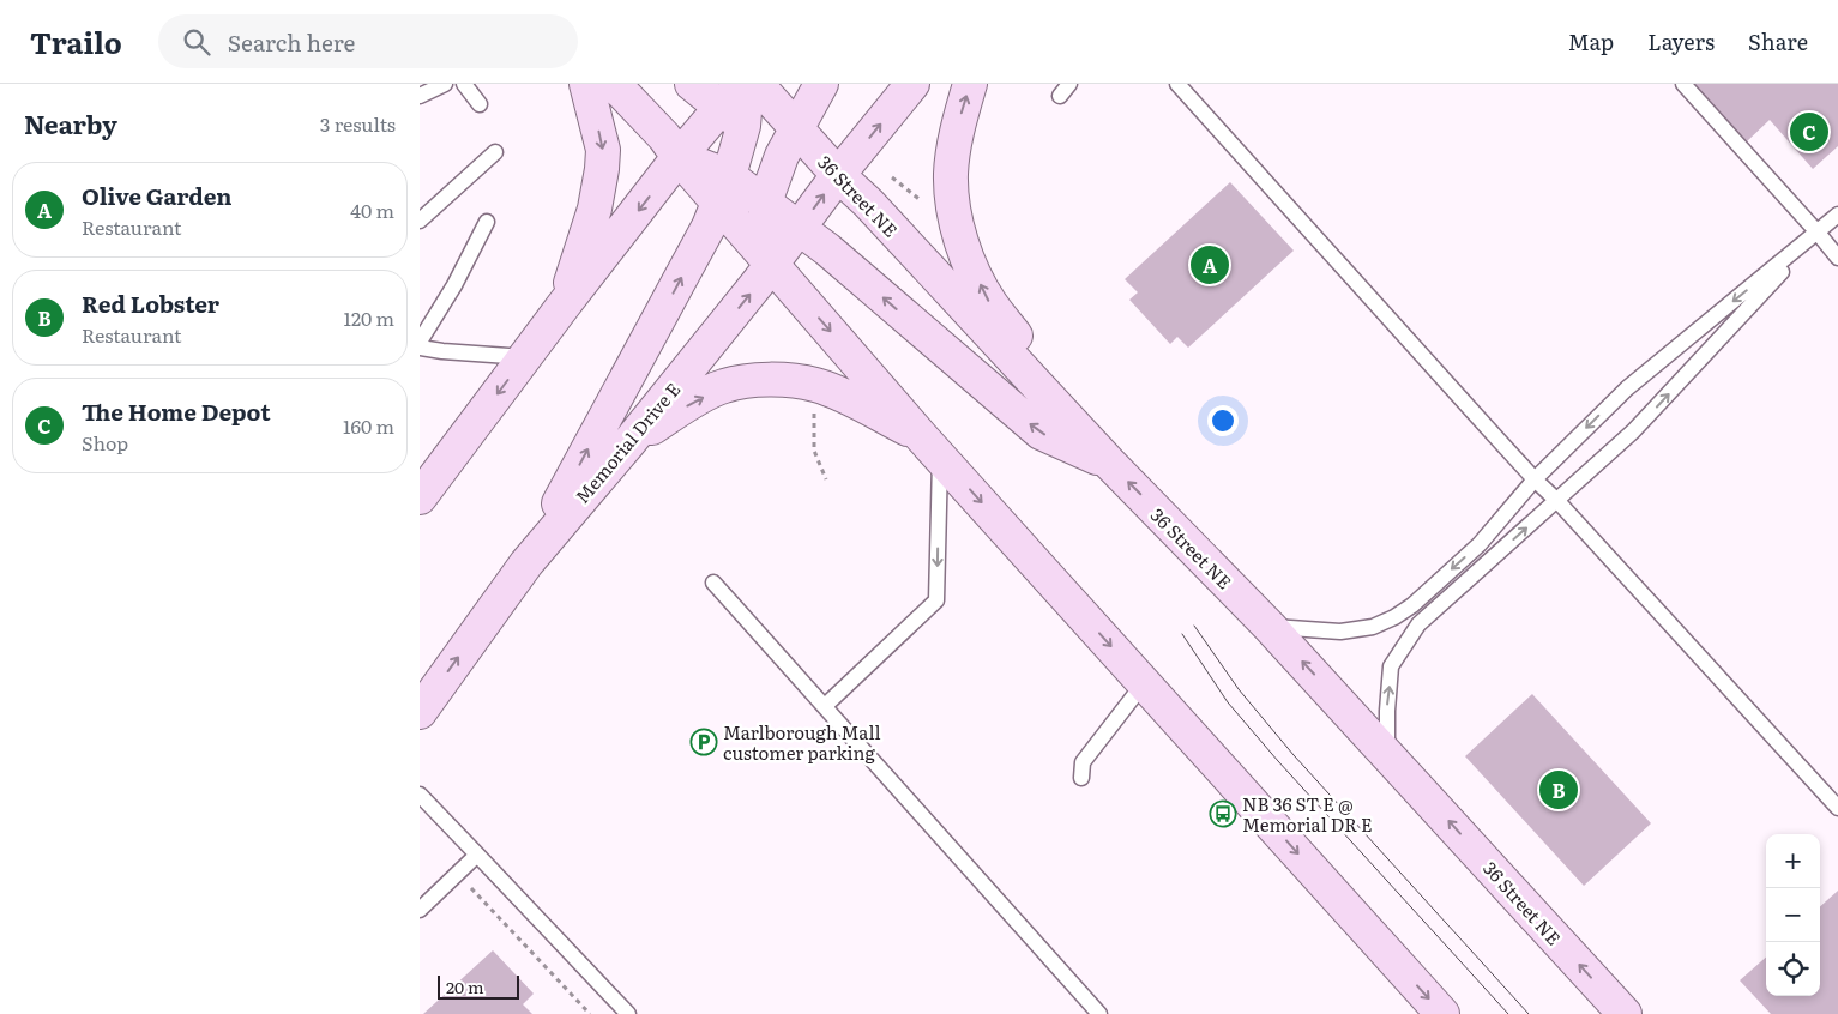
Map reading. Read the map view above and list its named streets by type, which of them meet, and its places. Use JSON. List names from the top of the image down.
{
  "streets": {
    "main road": ["36 Street NE", "Memorial Drive E"]
  },
  "crossings": [
    ["36 Street NE", "Memorial Drive E"]
  ],
  "places": {
    "parking": ["Marlborough Mall customer parking"],
    "bus stop": ["NB 36 ST E @ Memorial DR E"]
  },
  "scale_bar": "20 m",
  "page": {
    "header": "Trailo",
    "search": "Search here",
    "nav": ["Map", "Layers", "Share"],
    "heading": ["Nearby", "3 results"],
    "pins": ["C", "A", "B"],
    "list": [
      {
        "mark": "A",
        "name": "Olive Garden",
        "note": "Restaurant",
        "value": "40 m"
      },
      {
        "mark": "B",
        "name": "Red Lobster",
        "note": "Restaurant",
        "value": "120 m"
      },
      {
        "mark": "C",
        "name": "The Home Depot",
        "note": "Shop",
        "value": "160 m"
      }
    ],
    "map_buttons": ["+", "−"],
    "scale": "20 m"
  }
}
